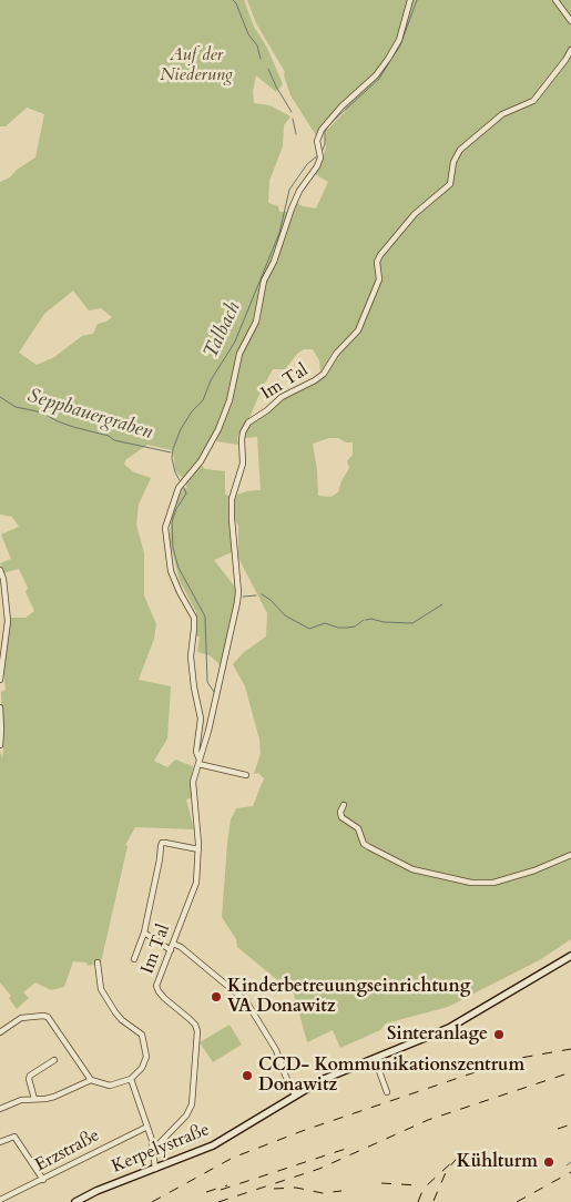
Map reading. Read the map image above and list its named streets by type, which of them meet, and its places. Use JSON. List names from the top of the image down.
{
  "streets": {
    "main road": ["Kerpelystraße"],
    "street": ["Im Tal", "Erzstraße"]
  },
  "water": ["Talbach", "Seppbauergraben"],
  "parks": ["Auf der Niederung"],
  "places": [
    "Kinderbetreuungseinrichtung VA Donawitz",
    "Sinteranlage",
    "CCD- Kommunikationszentrum Donawitz",
    "Kühlturm"
  ]
}
